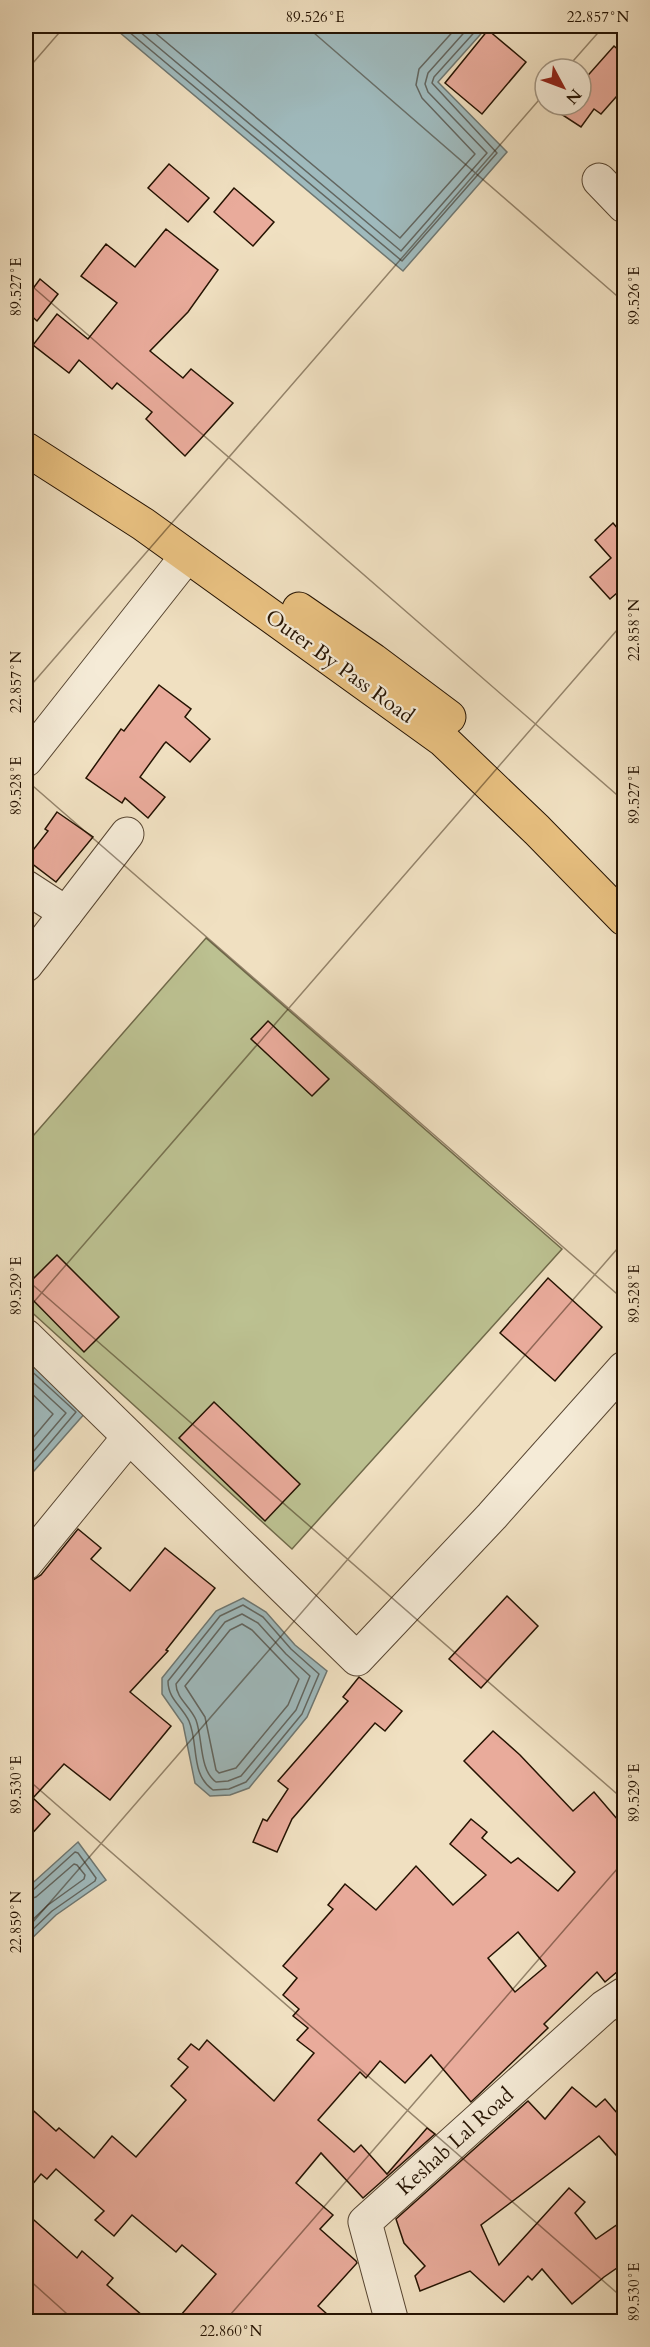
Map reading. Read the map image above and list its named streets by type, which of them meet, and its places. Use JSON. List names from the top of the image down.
{
  "streets": {
    "main road": ["Outer By Pass Road"],
    "street": ["Keshab Lal Road"]
  },
  "north": "bottom right",
  "coordinates": [
    "89.526°E",
    "22.857°N",
    "89.527°E",
    "22.858°N",
    "89.528°E",
    "89.529°E",
    "89.530°E",
    "22.859°N",
    "22.860°N"
  ]
}
